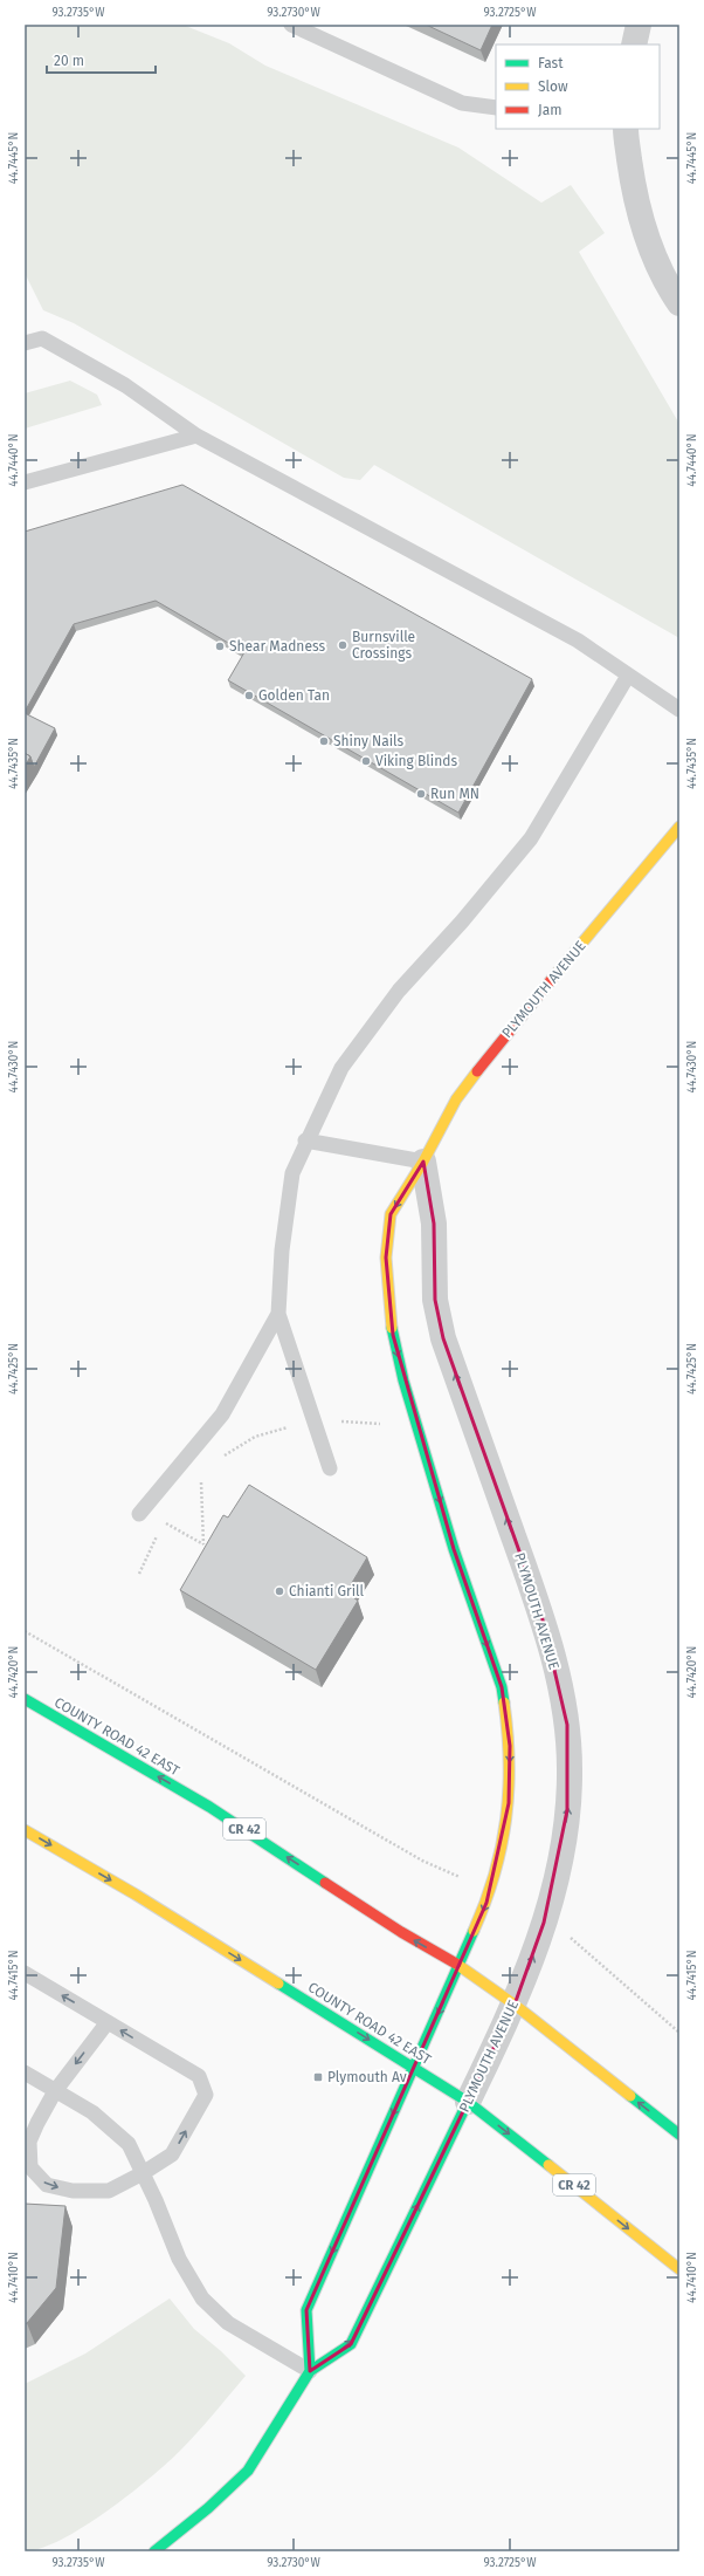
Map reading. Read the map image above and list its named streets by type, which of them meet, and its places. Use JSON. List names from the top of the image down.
{
  "streets": {
    "main road": ["PLYMOUTH AVENUE", "COUNTY ROAD 42 EAST", "CR 42"]
  },
  "crossings": [
    ["PLYMOUTH AVENUE", "COUNTY ROAD 42 EAST"]
  ],
  "places": {
    "other": [
      "Burnsville Crossings",
      "Shear Madness",
      "Golden Tan",
      "Shiny Nails",
      "Viking Blinds",
      "Run MN",
      "Chianti Grill"
    ],
    "transit": ["Plymouth Av"]
  },
  "legend": ["Fast", "Slow", "Jam"],
  "scale_bar": "20 m",
  "coordinates": [
    "93.2735°W",
    "93.2730°W",
    "93.2725°W",
    "44.7445°N",
    "44.7440°N",
    "44.7435°N",
    "44.7430°N",
    "44.7425°N",
    "44.7420°N",
    "44.7415°N",
    "44.7410°N"
  ]
}
